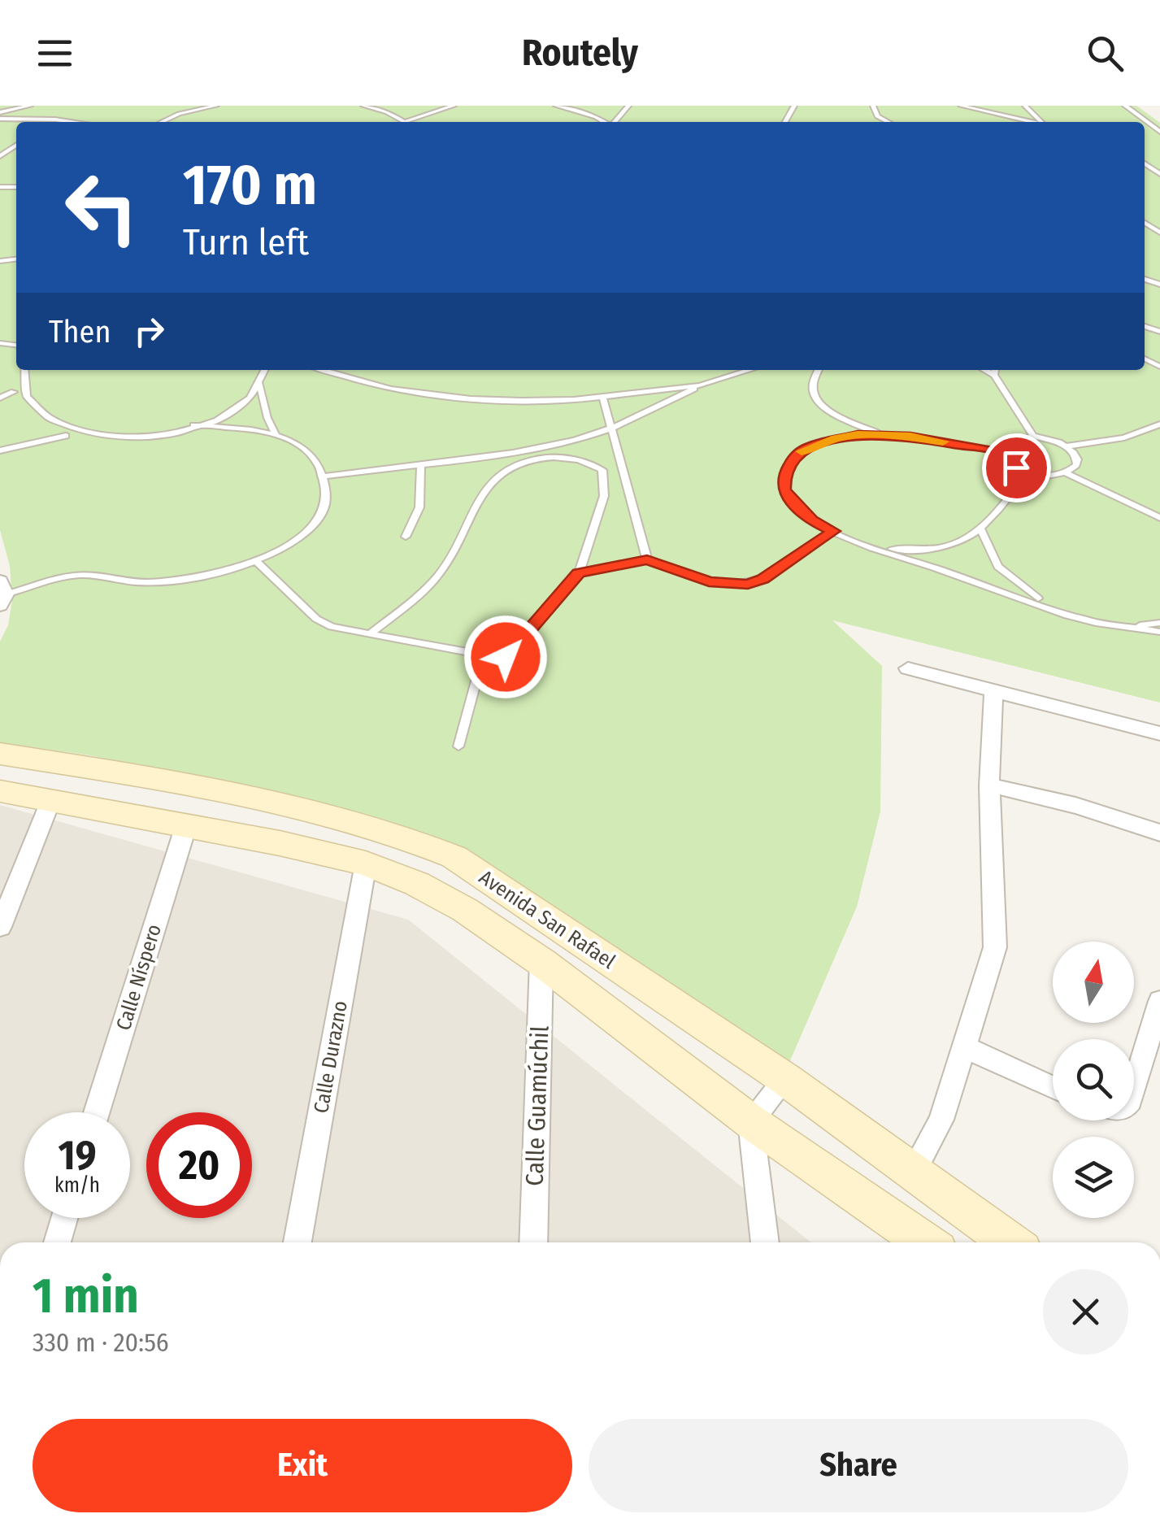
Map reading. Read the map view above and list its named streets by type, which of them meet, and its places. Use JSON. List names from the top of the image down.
{
  "streets": {
    "main road": ["Avenida San Rafael"],
    "street": ["Calle Níspero", "Calle Durazno", "Calle Guamúchil"]
  },
  "crossings": [
    ["Avenida San Rafael", "Calle Níspero"],
    ["Avenida San Rafael", "Calle Durazno"],
    ["Avenida San Rafael", "Calle Guamúchil"]
  ],
  "north": "top",
  "page": {
    "header": "Routely",
    "turn": ["170 m", "Turn left"],
    "then": "Then",
    "speed": "19 km/h",
    "limit": "20",
    "heading": ["1 min", "330 m · 20:56"],
    "buttons": ["Exit", "Share"]
  }
}
